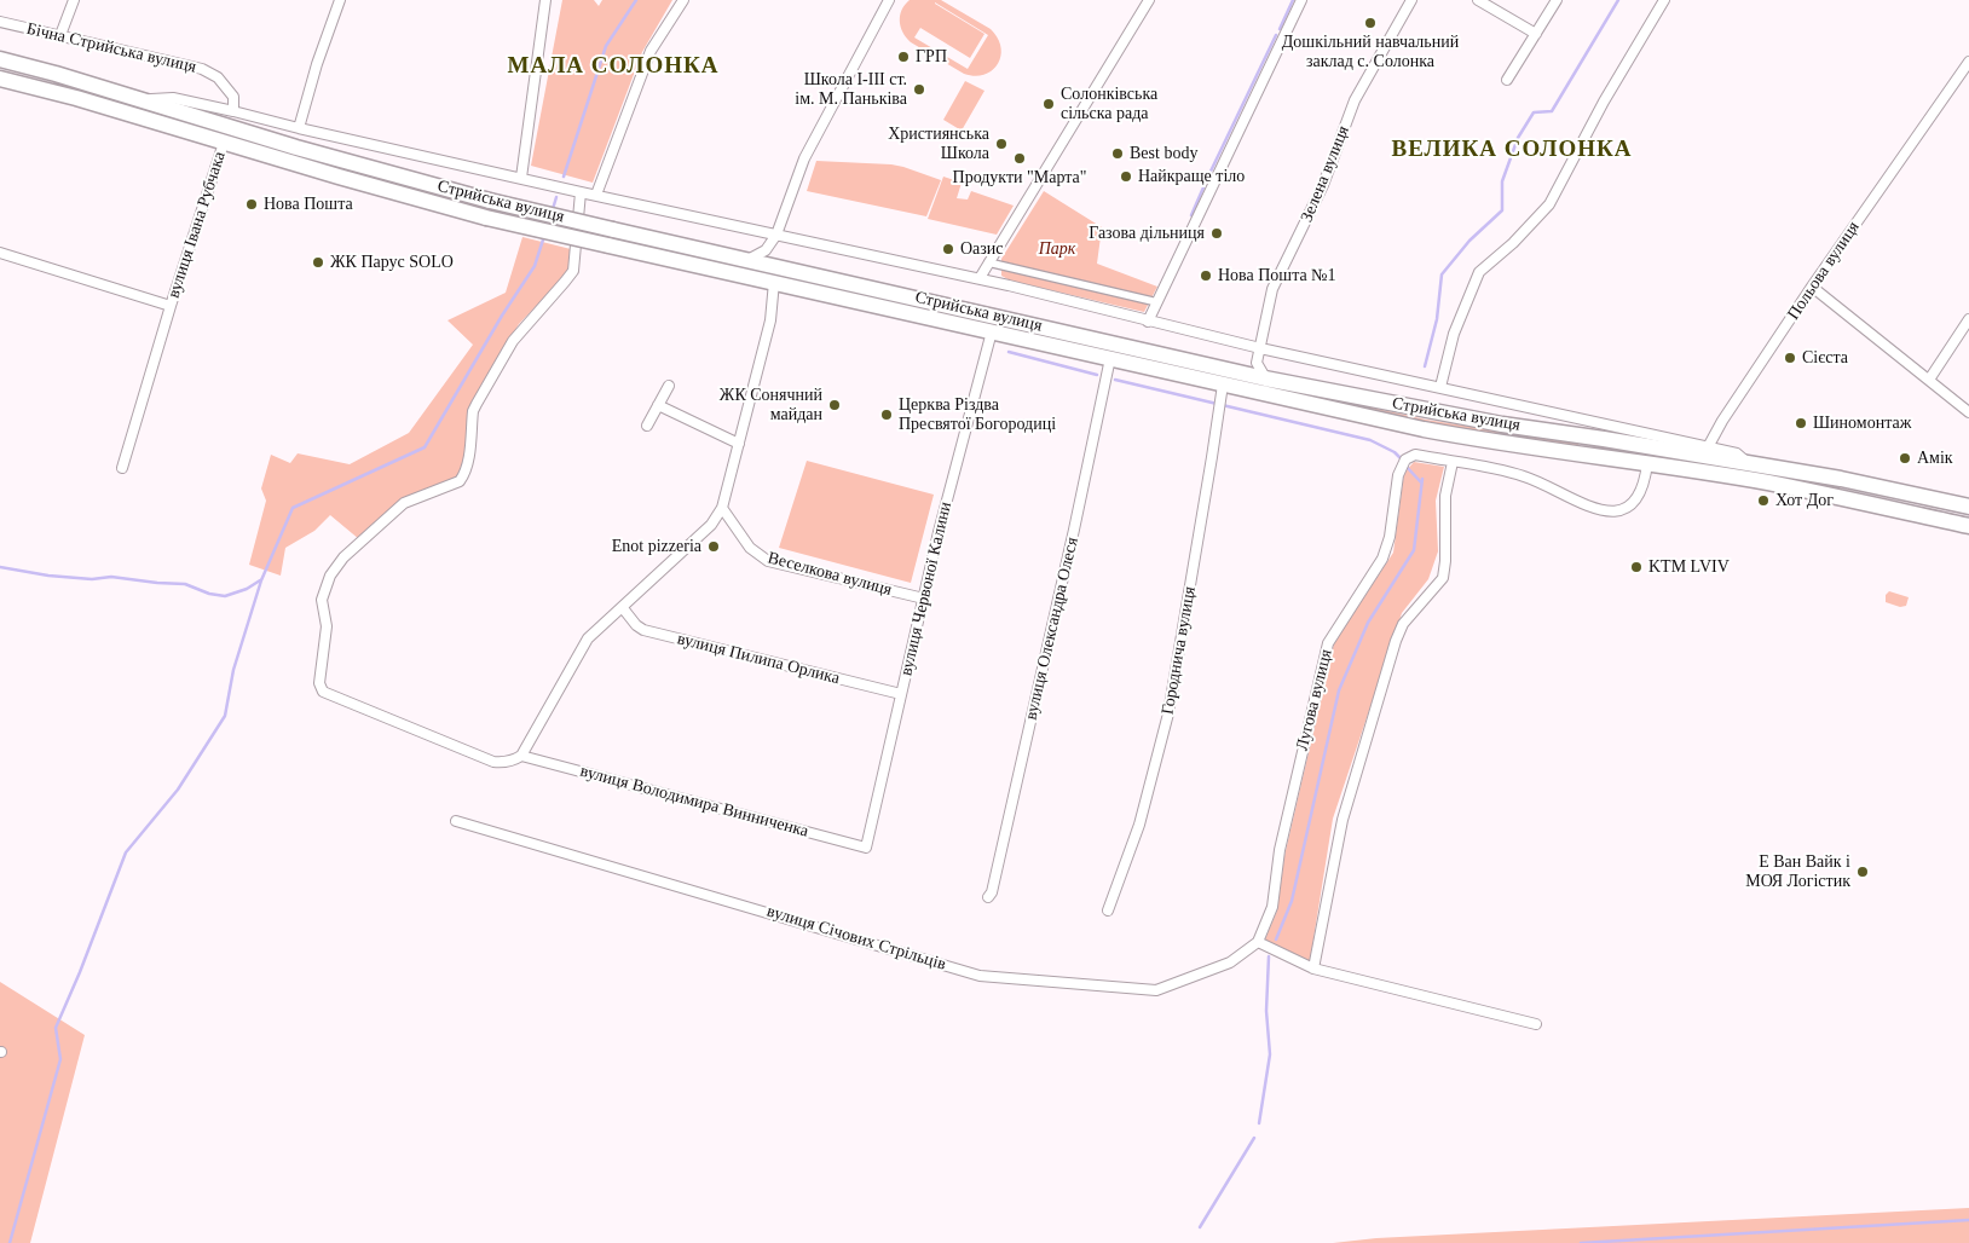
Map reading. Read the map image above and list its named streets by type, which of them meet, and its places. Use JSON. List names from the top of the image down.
{
  "streets": {
    "highway": ["Стрийська вулиця"],
    "street": [
      "Бічна Стрийська вулиця",
      "Зелена вулиця",
      "вулиця Івана Рубчака",
      "Польова вулиця",
      "Веселкова вулиця",
      "вулиця Червоної Калини",
      "вулиця Олександра Олеся",
      "Городнича вулиця",
      "вулиця Пилипа Орлика",
      "Лугова вулиця",
      "вулиця Володимира Винниченка",
      "вулиця Січових Стрільців"
    ]
  },
  "crossings": [
    ["Зелена вулиця", "Стрийська вулиця"],
    ["Стрийська вулиця", "вулиця Івана Рубчака"],
    ["Стрийська вулиця", "вулиця Червоної Калини"],
    ["Стрийська вулиця", "вулиця Олександра Олеся"],
    ["Стрийська вулиця", "Городнича вулиця"],
    ["Стрийська вулиця", "Лугова вулиця"],
    ["Веселкова вулиця", "вулиця Червоної Калини"],
    ["вулиця Червоної Калини", "вулиця Пилипа Орлика"],
    ["вулиця Червоної Калини", "вулиця Володимира Винниченка"],
    ["Лугова вулиця", "вулиця Січових Стрільців"]
  ],
  "districts": ["МАЛА СОЛОНКА", "ВЕЛИКА СОЛОНКА"],
  "parks": ["Парк"],
  "places": [
    "Дошкільний навчальний заклад с. Солонка",
    "ГРП",
    "Школа І-ІІІ ст. ім. М. Паньківа",
    "Солонківська сільска рада",
    "Християнська Школа",
    "Best body",
    "Продукти \"Марта\"",
    "Найкраще тіло",
    "Нова Пошта",
    "Газова дільниця",
    "Оазис",
    "ЖК Парус SOLO",
    "Нова Пошта №1",
    "Сієста",
    "ЖК Сонячний майдан",
    "Церква Різдва Пресвятої Богородиці",
    "Шиномонтаж",
    "Амік",
    "Хот Дог",
    "Enot pizzeria",
    "KTM LVIV",
    "Е Ван Вайк і МОЯ Логістик"
  ]
}
